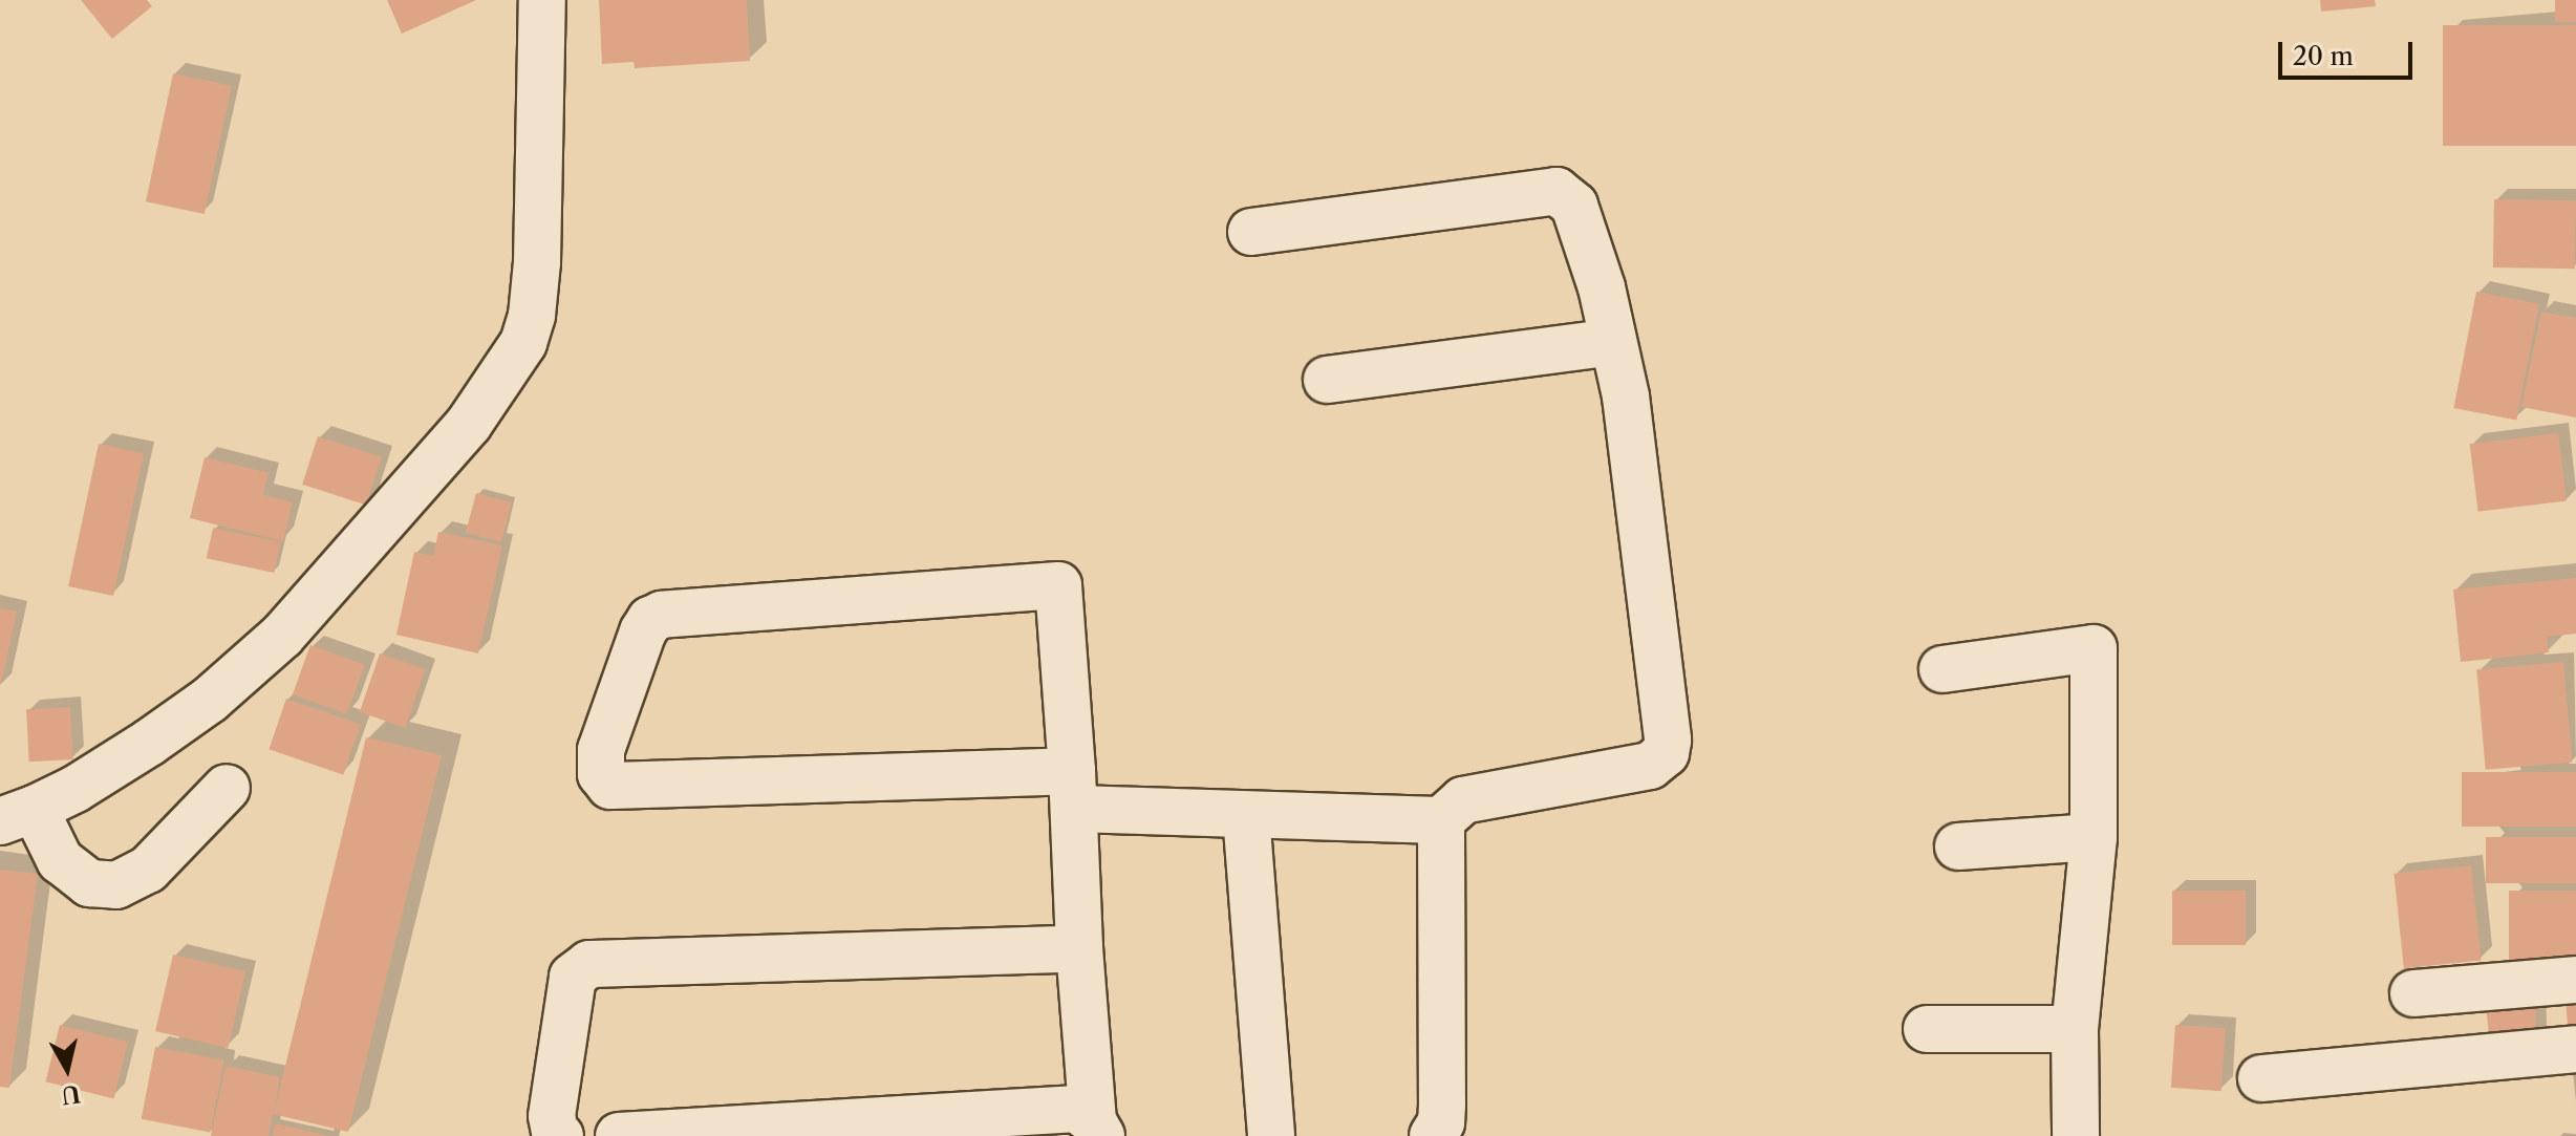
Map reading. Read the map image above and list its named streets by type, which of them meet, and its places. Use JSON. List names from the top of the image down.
{
  "scale_bar": "20 m",
  "north": "bottom"
}
